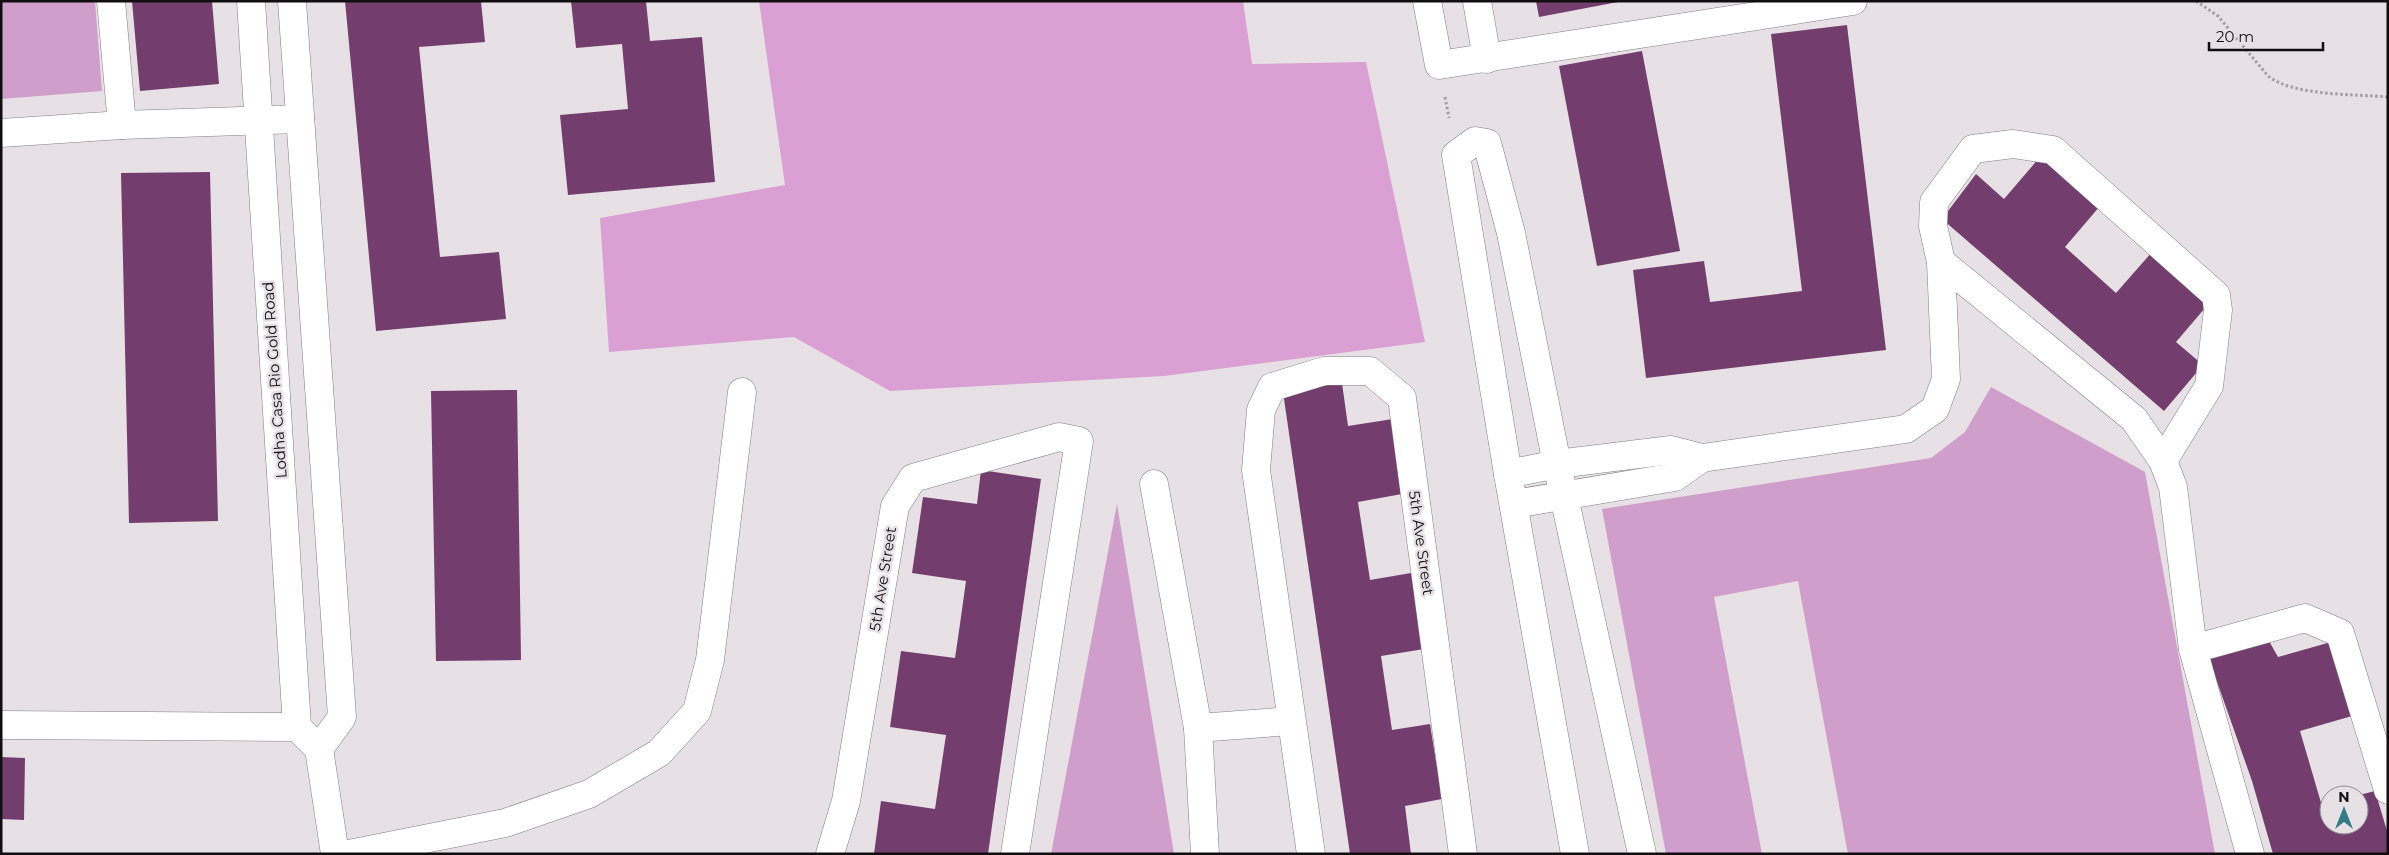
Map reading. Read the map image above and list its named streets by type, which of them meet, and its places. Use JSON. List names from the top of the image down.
{
  "streets": {
    "street": ["Lodha Casa Rio Gold Road", "5th Ave Street"]
  },
  "scale_bar": "20 m",
  "north": "top"
}
